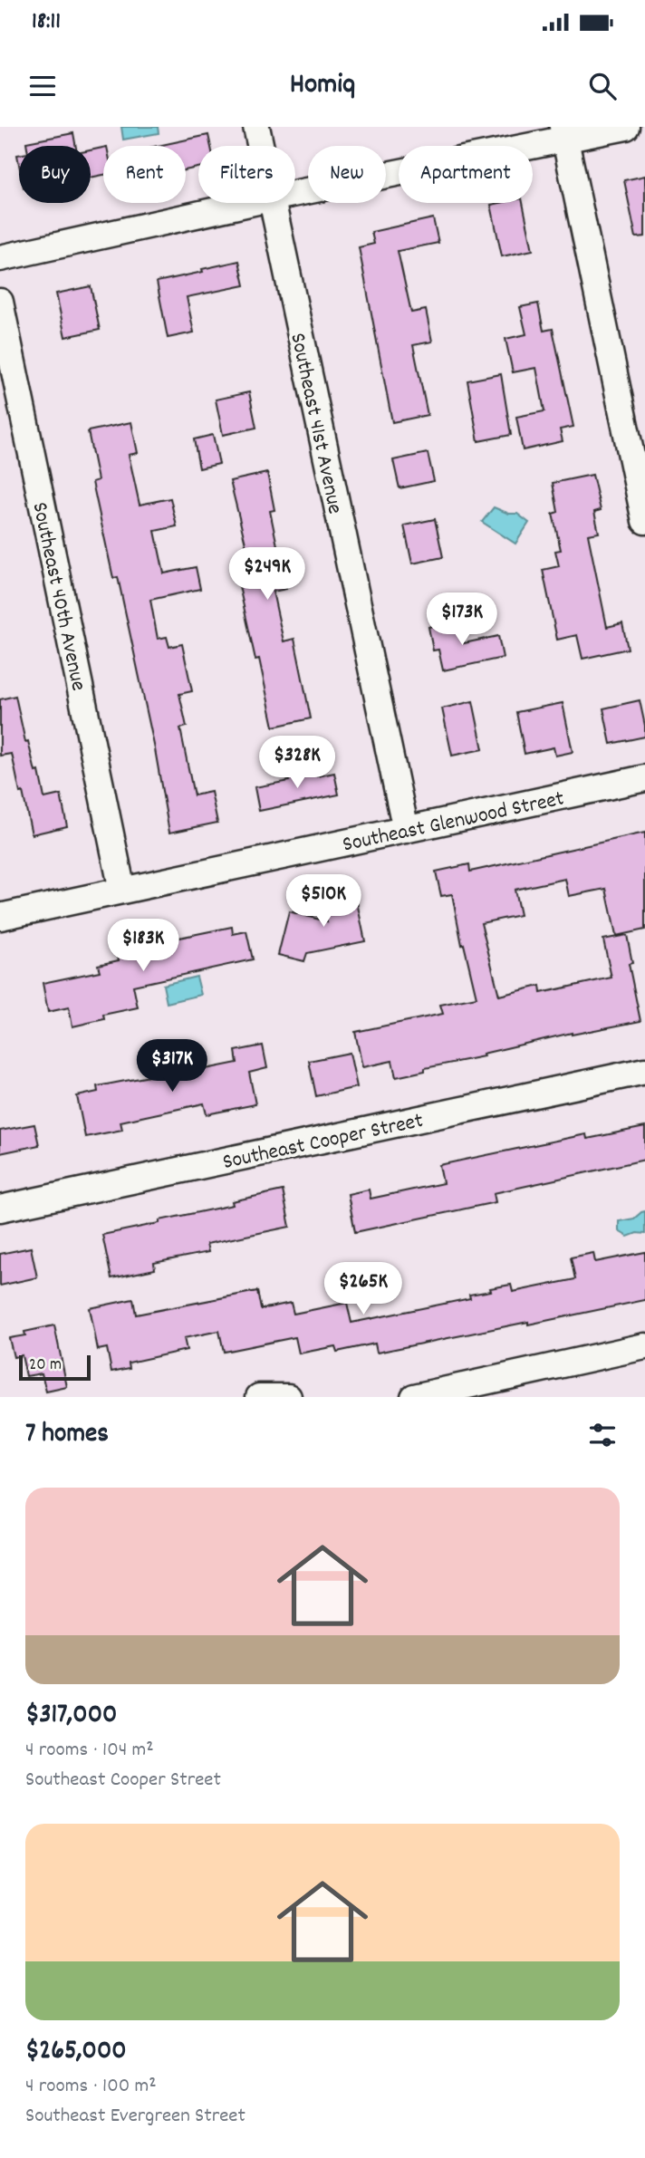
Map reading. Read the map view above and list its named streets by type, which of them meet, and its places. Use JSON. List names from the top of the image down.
{
  "streets": {
    "street": [
      "Southeast 41st Avenue",
      "Southeast 40th Avenue",
      "Southeast Glenwood Street",
      "Southeast Cooper Street"
    ]
  },
  "crossings": [
    ["Southeast 41st Avenue", "Southeast Glenwood Street"],
    ["Southeast 40th Avenue", "Southeast Glenwood Street"]
  ],
  "scale_bar": "20 m",
  "page": {
    "status": "18:11",
    "header": "Homiq",
    "chip": [
      "Buy",
      "Rent",
      "Filters",
      "New",
      "Apartment"
    ],
    "price": [
      "$249K",
      "$173K",
      "$328K",
      "$510K",
      "$183K",
      "$317K",
      "$265K"
    ],
    "scale": "20 m",
    "heading": "7 homes",
    "list": [
      {
        "name": "$317,000",
        "note": "4 rooms · 104 m² · Southeast Cooper Street"
      },
      {
        "name": "$265,000",
        "note": "4 rooms · 100 m² · Southeast Evergreen Street"
      }
    ]
  }
}
